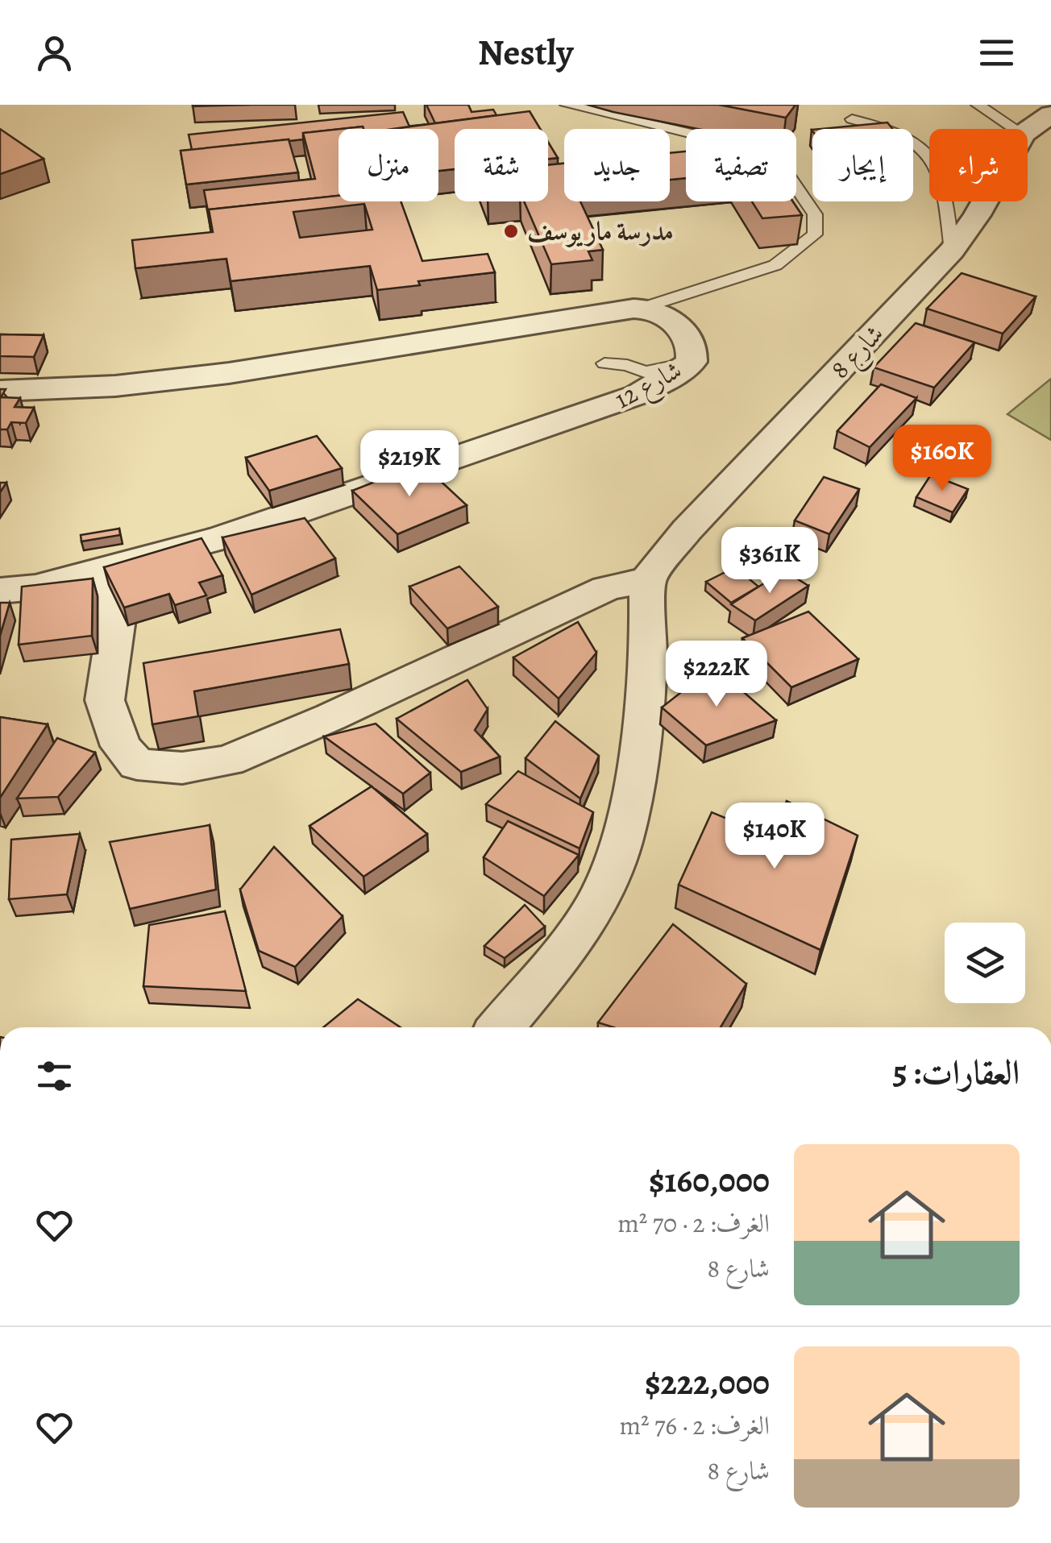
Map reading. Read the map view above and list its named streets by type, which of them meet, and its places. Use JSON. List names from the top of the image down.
{
  "streets": {
    "street": ["شارع 8", "شارع 12"]
  },
  "places": ["مدرسة مار يوسف"],
  "page": {
    "header": "Nestly",
    "chip": [
      "شراء",
      "إيجار",
      "تصفية",
      "جديد",
      "شقة",
      "منزل"
    ],
    "price": [
      "$160K",
      "$219K",
      "$361K",
      "$222K",
      "$140K"
    ],
    "heading": "العقارات: 5",
    "list": [
      {
        "name": "$160,000",
        "note": "الغرف: 2 · 70 m² · شارع 8"
      },
      {
        "name": "$222,000",
        "note": "الغرف: 2 · 76 m² · شارع 8"
      }
    ]
  }
}
